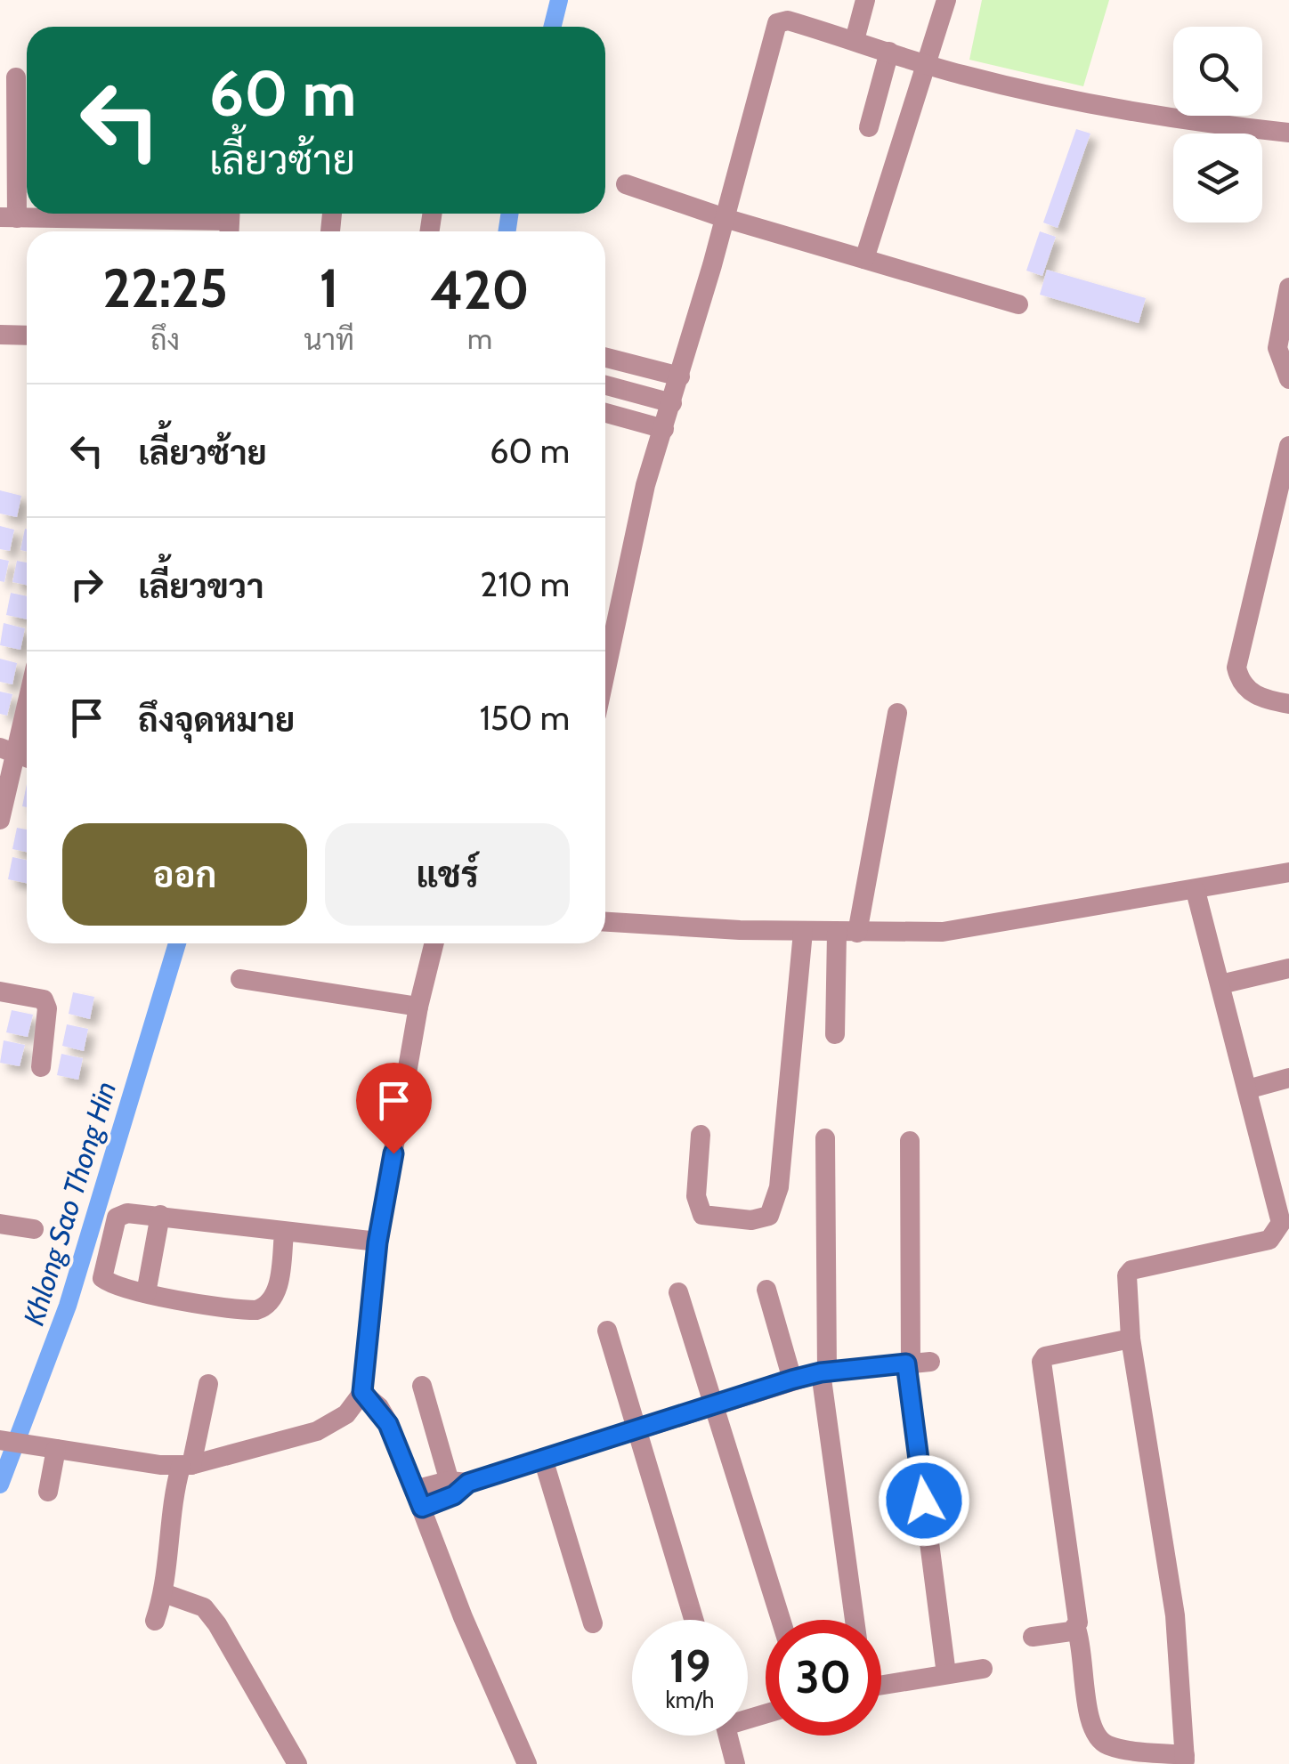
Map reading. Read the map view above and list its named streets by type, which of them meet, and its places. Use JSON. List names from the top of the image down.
{
  "water": ["Khlong Sao Thong Hin"],
  "page": {
    "turn": ["60 m", "เลี้ยวซ้าย"],
    "eta": [
      "22:25",
      "ถึง",
      "1",
      "นาที",
      "420",
      "m"
    ],
    "list": [
      {
        "name": "เลี้ยวซ้าย",
        "value": "60 m"
      },
      {
        "name": "เลี้ยวขวา",
        "value": "210 m"
      },
      {
        "name": "ถึงจุดหมาย",
        "value": "150 m"
      }
    ],
    "buttons": ["ออก", "แชร์"],
    "speed": "19 km/h",
    "limit": "30"
  }
}
